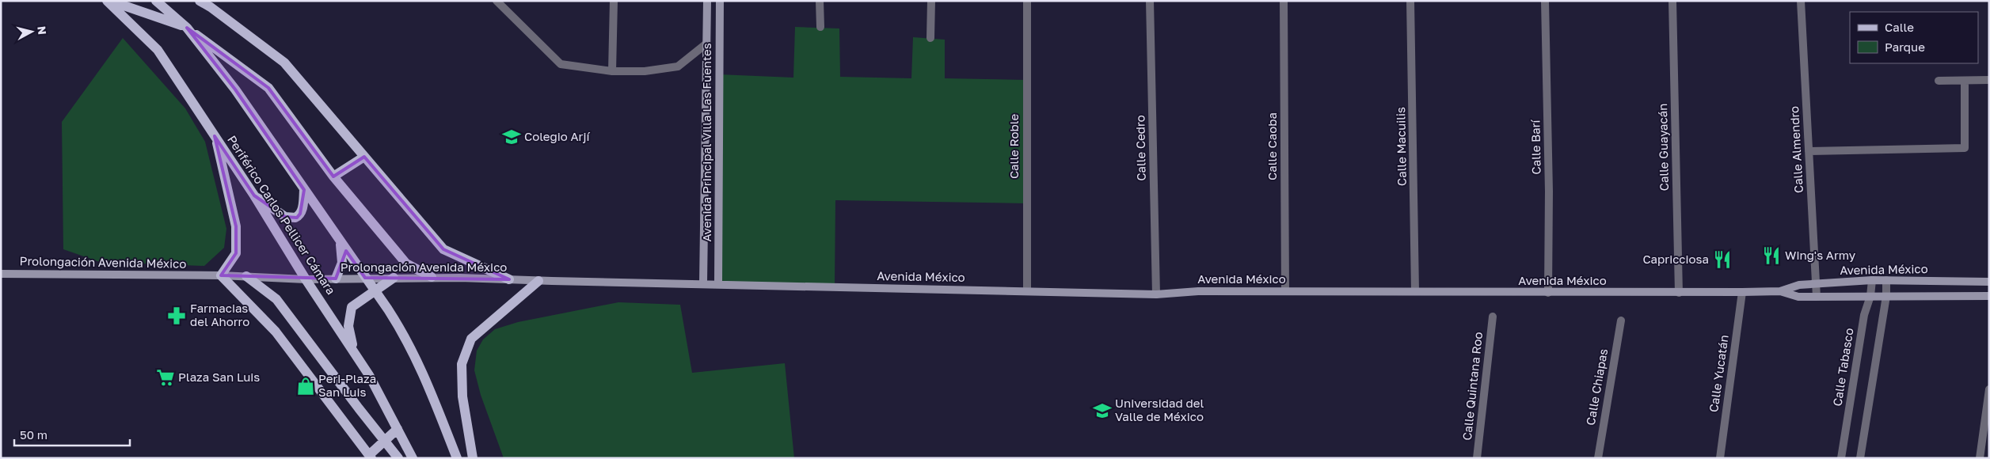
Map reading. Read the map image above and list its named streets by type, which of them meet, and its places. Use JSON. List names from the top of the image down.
{
  "streets": {
    "main road": [
      "Avenida Principal Villa Las Fuentes",
      "Periférico Carlos Pellicer Cámara",
      "Prolongación Avenida México",
      "Avenida México"
    ],
    "street": [
      "Calle Roble",
      "Calle Caoba",
      "Calle Macuilis",
      "Calle Barí",
      "Calle Guayacán",
      "Calle Cedro",
      "Calle Almendro",
      "Calle Tabasco",
      "Calle Yucatán",
      "Calle Quintana Roo",
      "Calle Chiapas"
    ]
  },
  "crossings": [
    ["Avenida Principal Villa Las Fuentes", "Prolongación Avenida México"],
    ["Avenida Principal Villa Las Fuentes", "Avenida México"],
    ["Calle Roble", "Avenida México"],
    ["Calle Caoba", "Avenida México"],
    ["Calle Macuilis", "Avenida México"],
    ["Calle Barí", "Avenida México"],
    ["Calle Guayacán", "Avenida México"],
    ["Calle Cedro", "Avenida México"],
    ["Calle Almendro", "Avenida México"],
    ["Periférico Carlos Pellicer Cámara", "Prolongación Avenida México"],
    ["Prolongación Avenida México", "Avenida México"],
    ["Avenida México", "Calle Tabasco"],
    ["Avenida México", "Calle Yucatán"]
  ],
  "places": {
    "school or university": ["Colegio Arjí", "Universidad del Valle de México"],
    "restaurant": ["Wing's Army", "Capricciosa"],
    "pharmacy": ["Farmacias del Ahorro"],
    "supermarket": ["Plaza San Luis"],
    "shop": ["Peri-Plaza San Luis"]
  },
  "legend": ["Calle", "Parque"],
  "scale_bar": "50 m",
  "north": "right"
}
